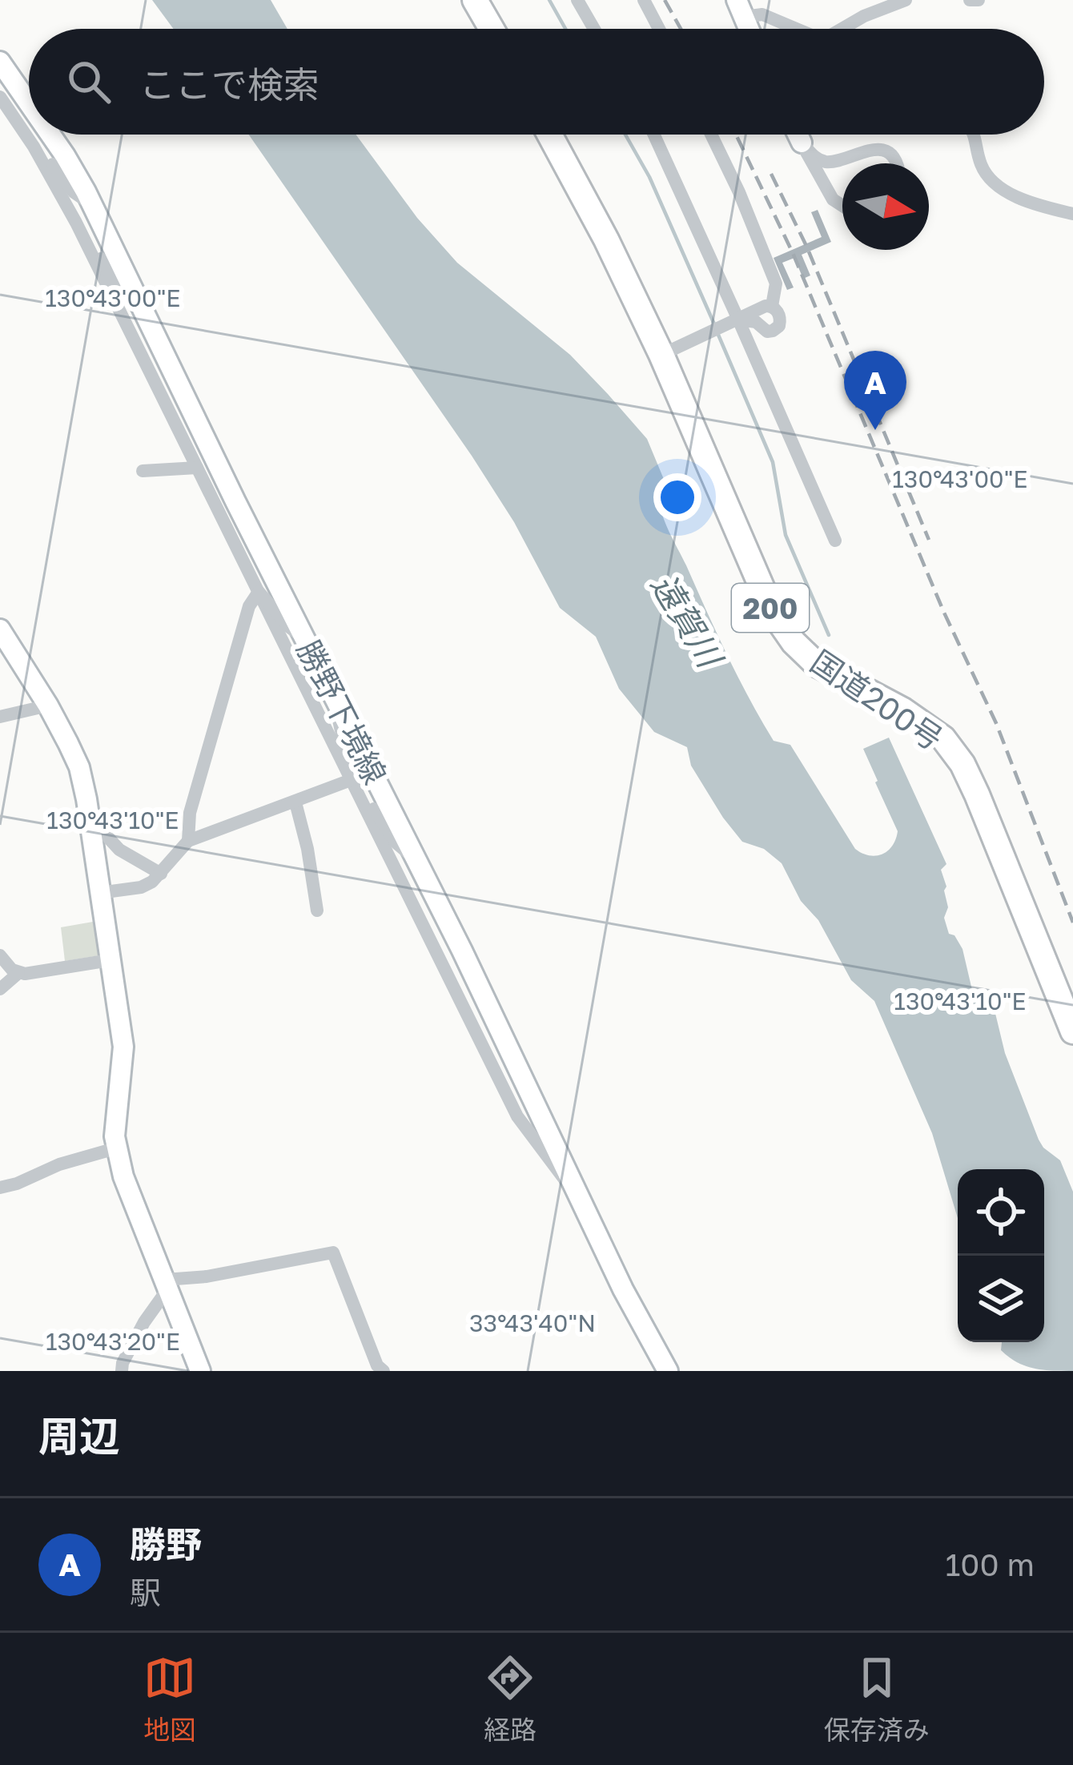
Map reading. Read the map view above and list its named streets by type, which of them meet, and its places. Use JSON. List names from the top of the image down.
{
  "streets": {
    "highway": ["200", "国道200号"],
    "main road": ["勝野下境線"]
  },
  "water": ["遠賀川"],
  "north": "right",
  "page": {
    "search": "ここで検索",
    "pins": "A",
    "heading": "周辺",
    "list": [
      {
        "mark": "A",
        "name": "勝野",
        "note": "駅",
        "value": "100 m"
      }
    ],
    "nav": ["地図", "経路", "保存済み"]
  },
  "coordinates": [
    "130°43'00\"E",
    "130°43'10\"E",
    "33°43'40\"N",
    "130°43'20\"E"
  ]
}
